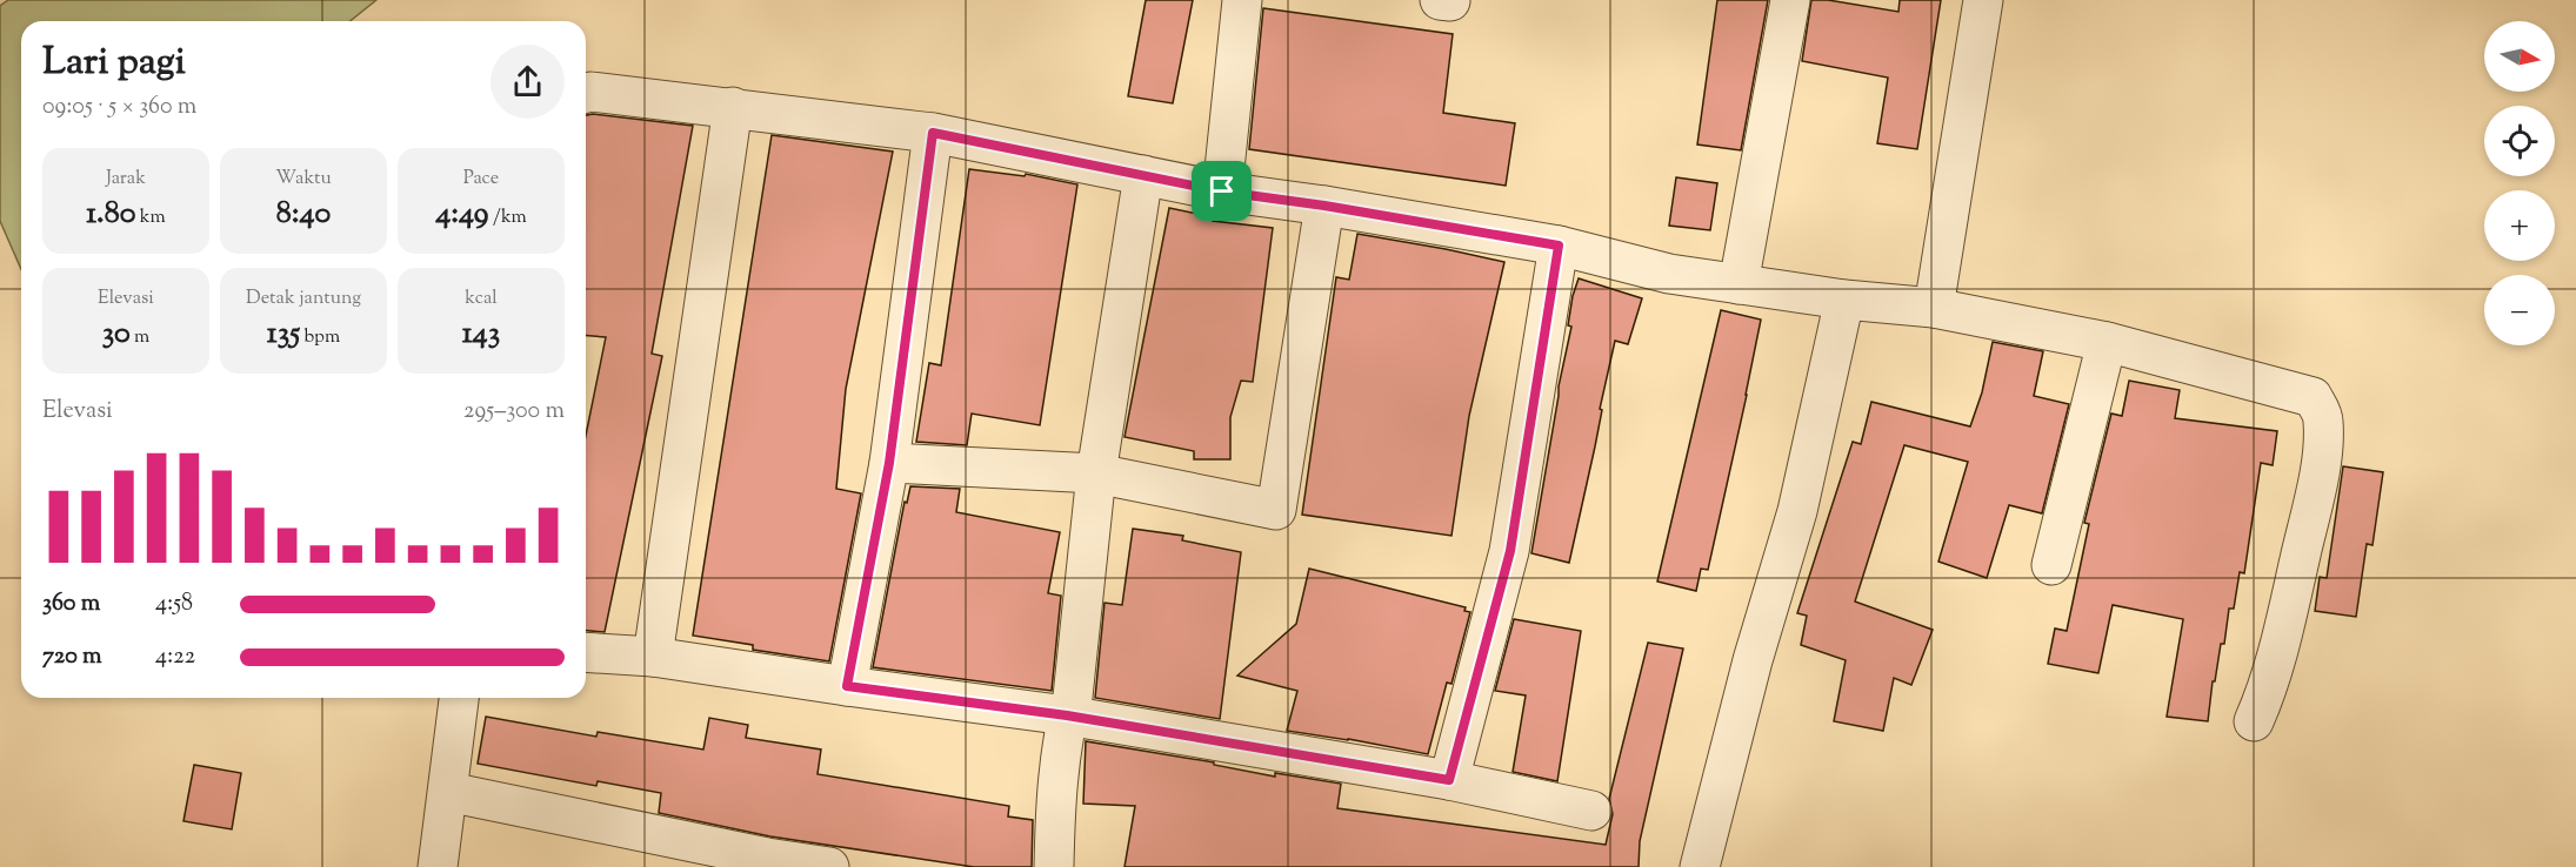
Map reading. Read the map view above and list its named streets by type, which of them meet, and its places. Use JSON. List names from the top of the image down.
{
  "north": "right",
  "page": {
    "map_buttons": ["+", "−"],
    "heading": ["Lari pagi", "09:05 · 5 × 360 m"],
    "stats": [
      ["Jarak", "1.80 km"],
      ["Waktu", "8:40"],
      ["Pace", "4:49 /km"],
      ["Elevasi", "30 m"],
      ["Detak jantung", "135 bpm"],
      ["kcal", "143"]
    ],
    "chart": ["Elevasi", "295–300 m"],
    "list": [
      {
        "name": "360 m",
        "note": "4:58"
      },
      {
        "name": "720 m",
        "note": "4:22"
      }
    ]
  }
}
